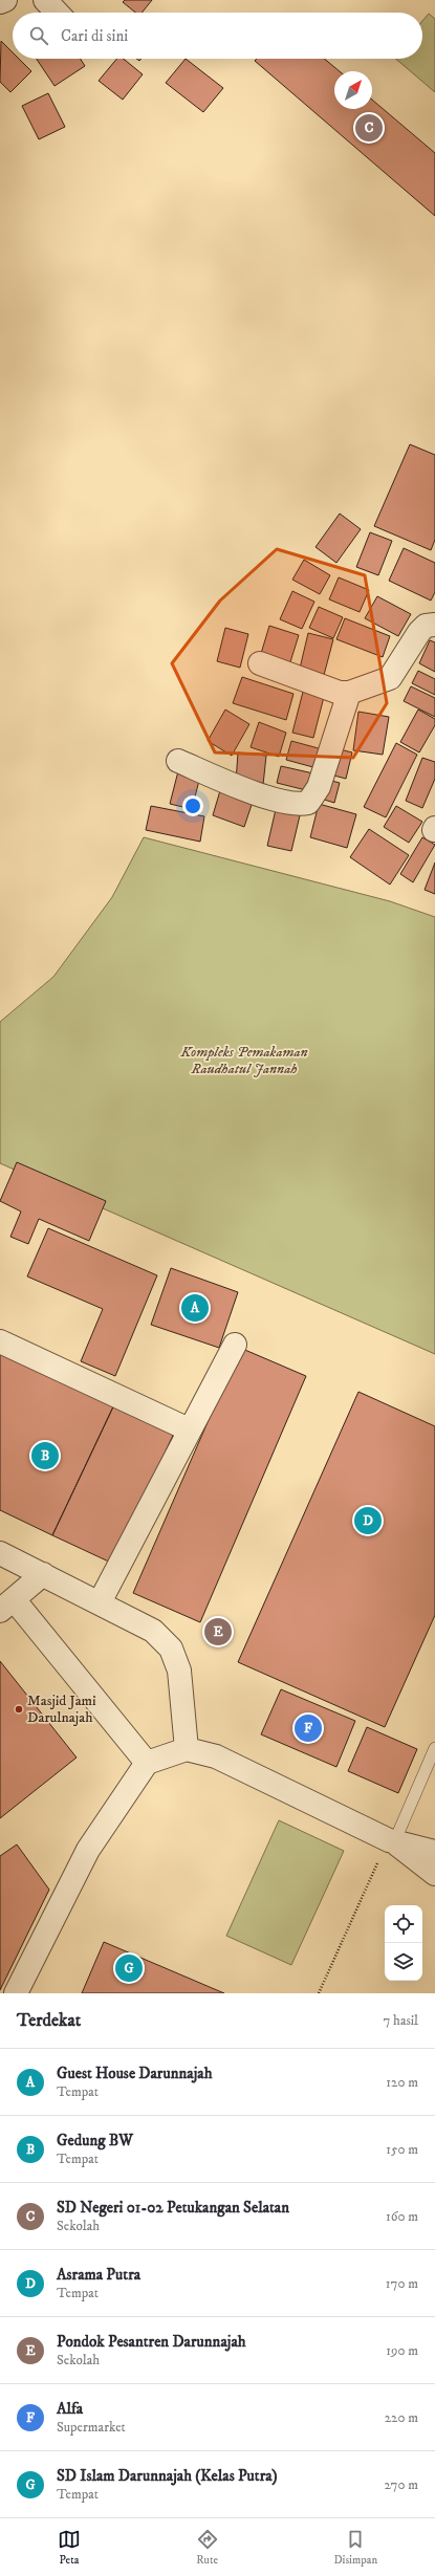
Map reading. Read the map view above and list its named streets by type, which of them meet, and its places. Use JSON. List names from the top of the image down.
{
  "parks": ["Kompleks Pemakaman Raudhatul Jannah"],
  "places": ["Masjid Jami Darulnajah"],
  "north": "top right",
  "page": {
    "search": "Cari di sini",
    "pins": [
      "C",
      "A",
      "B",
      "D",
      "E",
      "F",
      "G"
    ],
    "heading": ["Terdekat", "7 hasil"],
    "list": [
      {
        "mark": "A",
        "name": "Guest House Darunnajah",
        "note": "Tempat",
        "value": "120 m"
      },
      {
        "mark": "B",
        "name": "Gedung BW",
        "note": "Tempat",
        "value": "150 m"
      },
      {
        "mark": "C",
        "name": "SD Negeri 01-02 Petukangan Selatan",
        "note": "Sekolah",
        "value": "160 m"
      },
      {
        "mark": "D",
        "name": "Asrama Putra",
        "note": "Tempat",
        "value": "170 m"
      },
      {
        "mark": "E",
        "name": "Pondok Pesantren Darunnajah",
        "note": "Sekolah",
        "value": "190 m"
      },
      {
        "mark": "F",
        "name": "Alfa",
        "note": "Supermarket",
        "value": "220 m"
      },
      {
        "mark": "G",
        "name": "SD Islam Darunnajah (Kelas Putra)",
        "note": "Tempat",
        "value": "270 m"
      }
    ],
    "nav": ["Peta", "Rute", "Disimpan"]
  }
}
